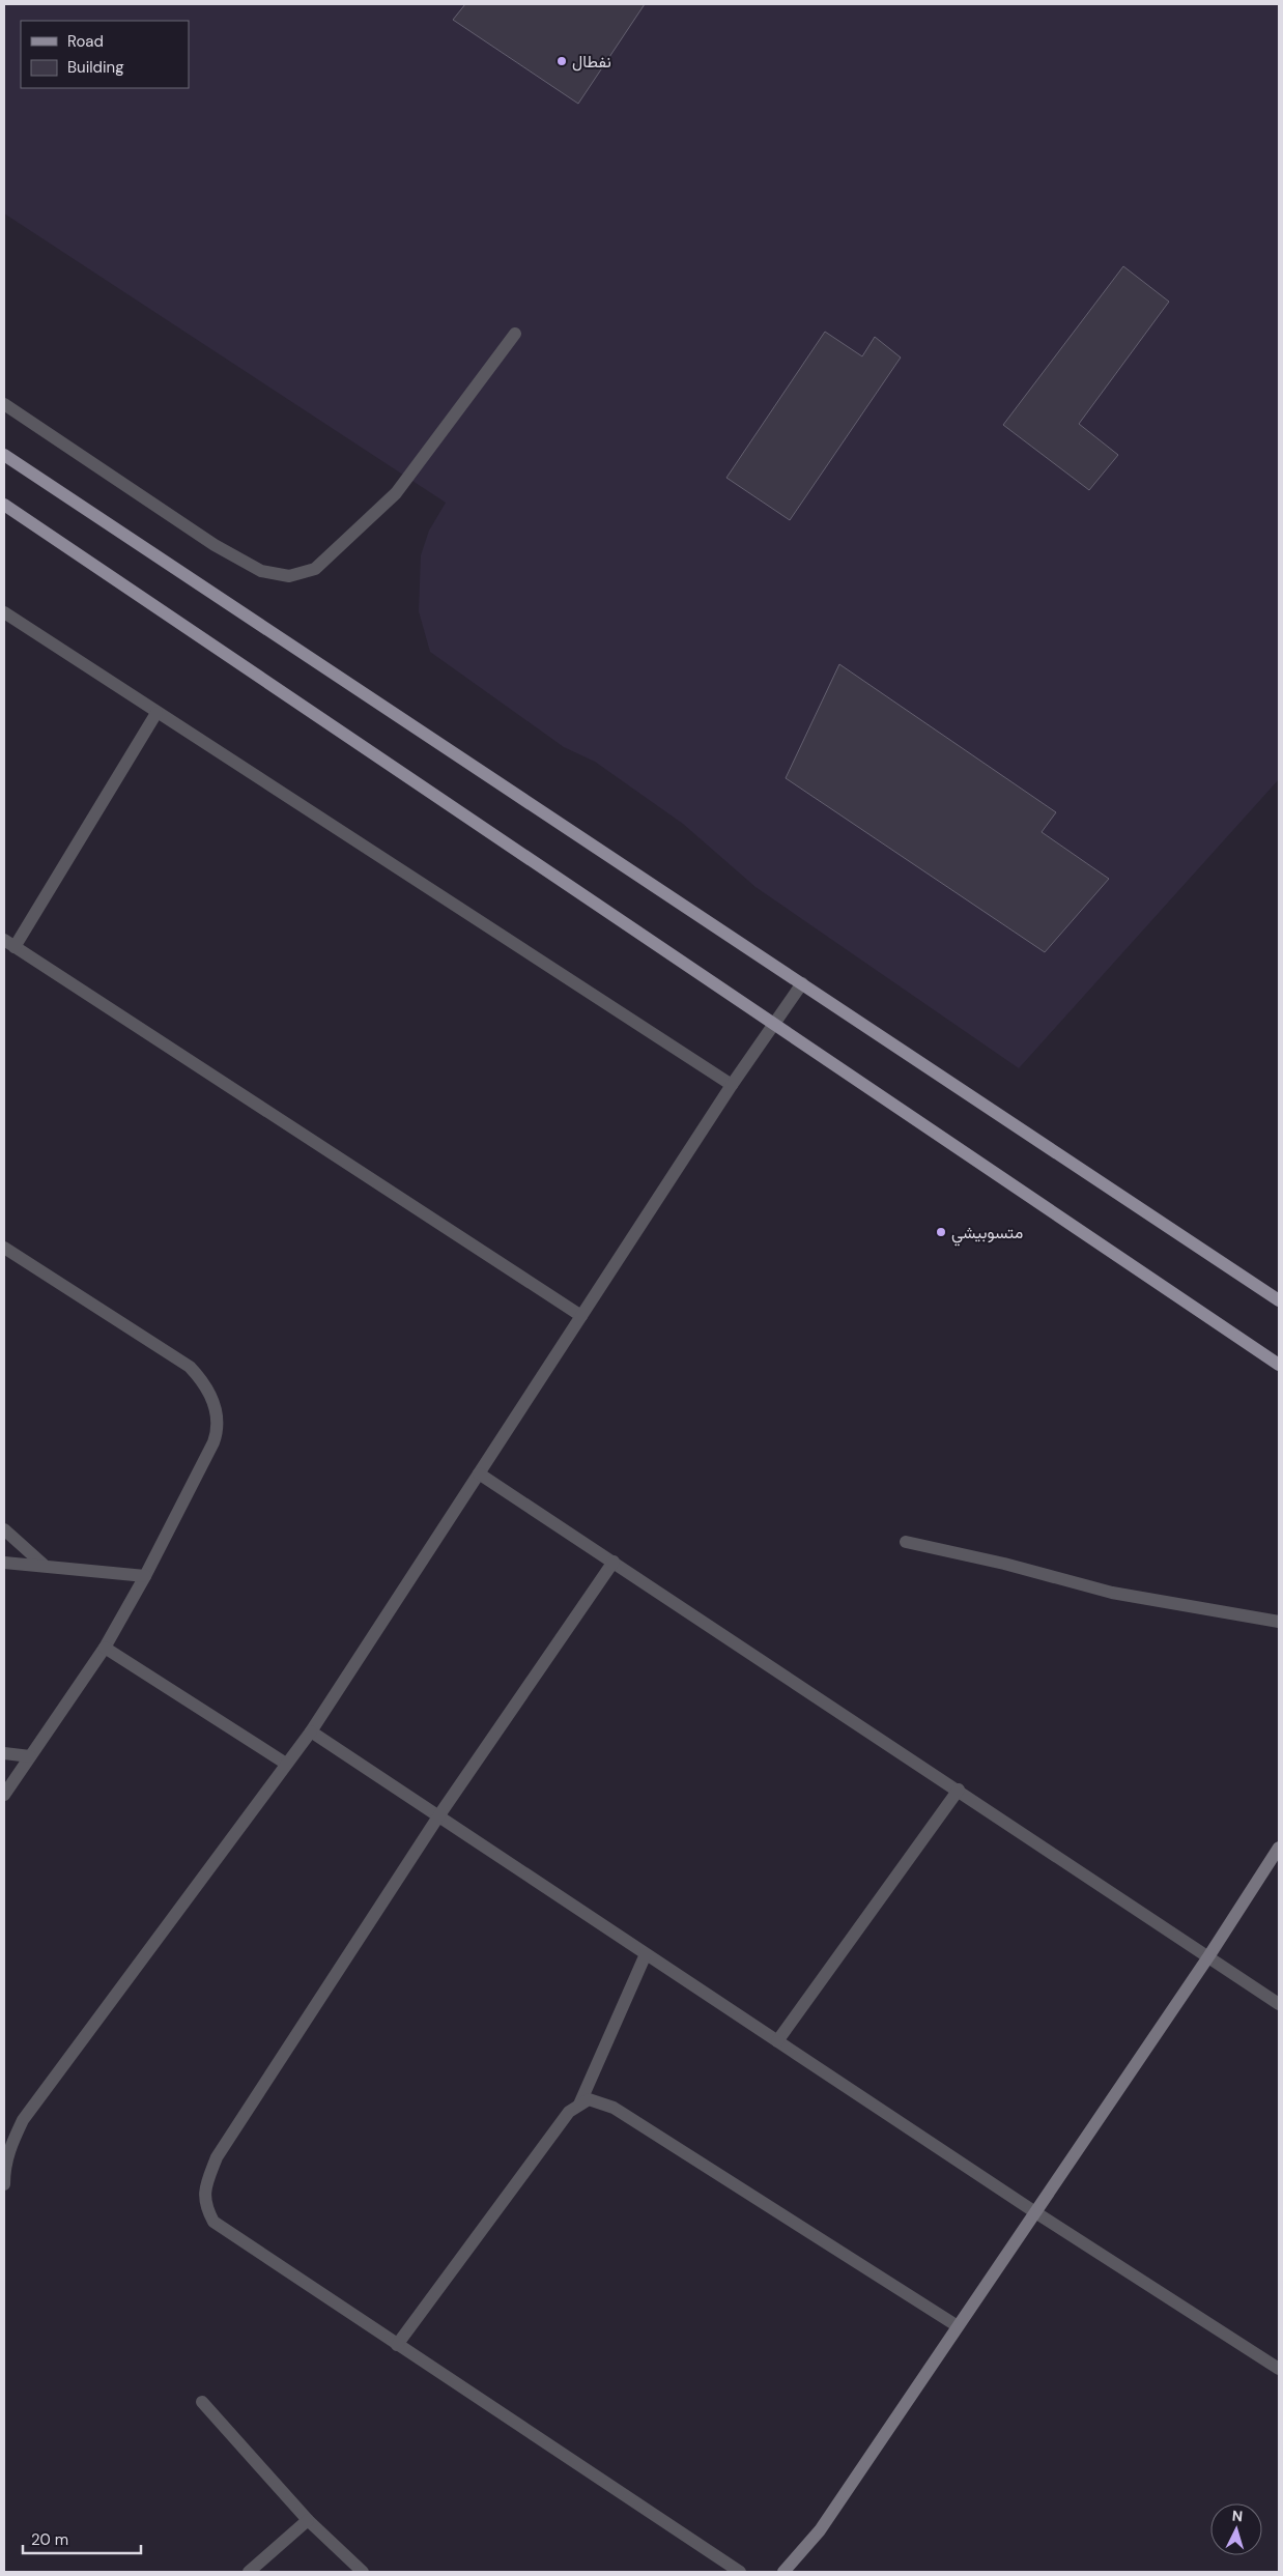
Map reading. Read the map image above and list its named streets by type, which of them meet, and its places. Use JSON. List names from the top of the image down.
{
  "places": ["نفطال", "متسوبيشي"],
  "legend": ["Road", "Building"],
  "scale_bar": "20 m",
  "north": "top"
}
